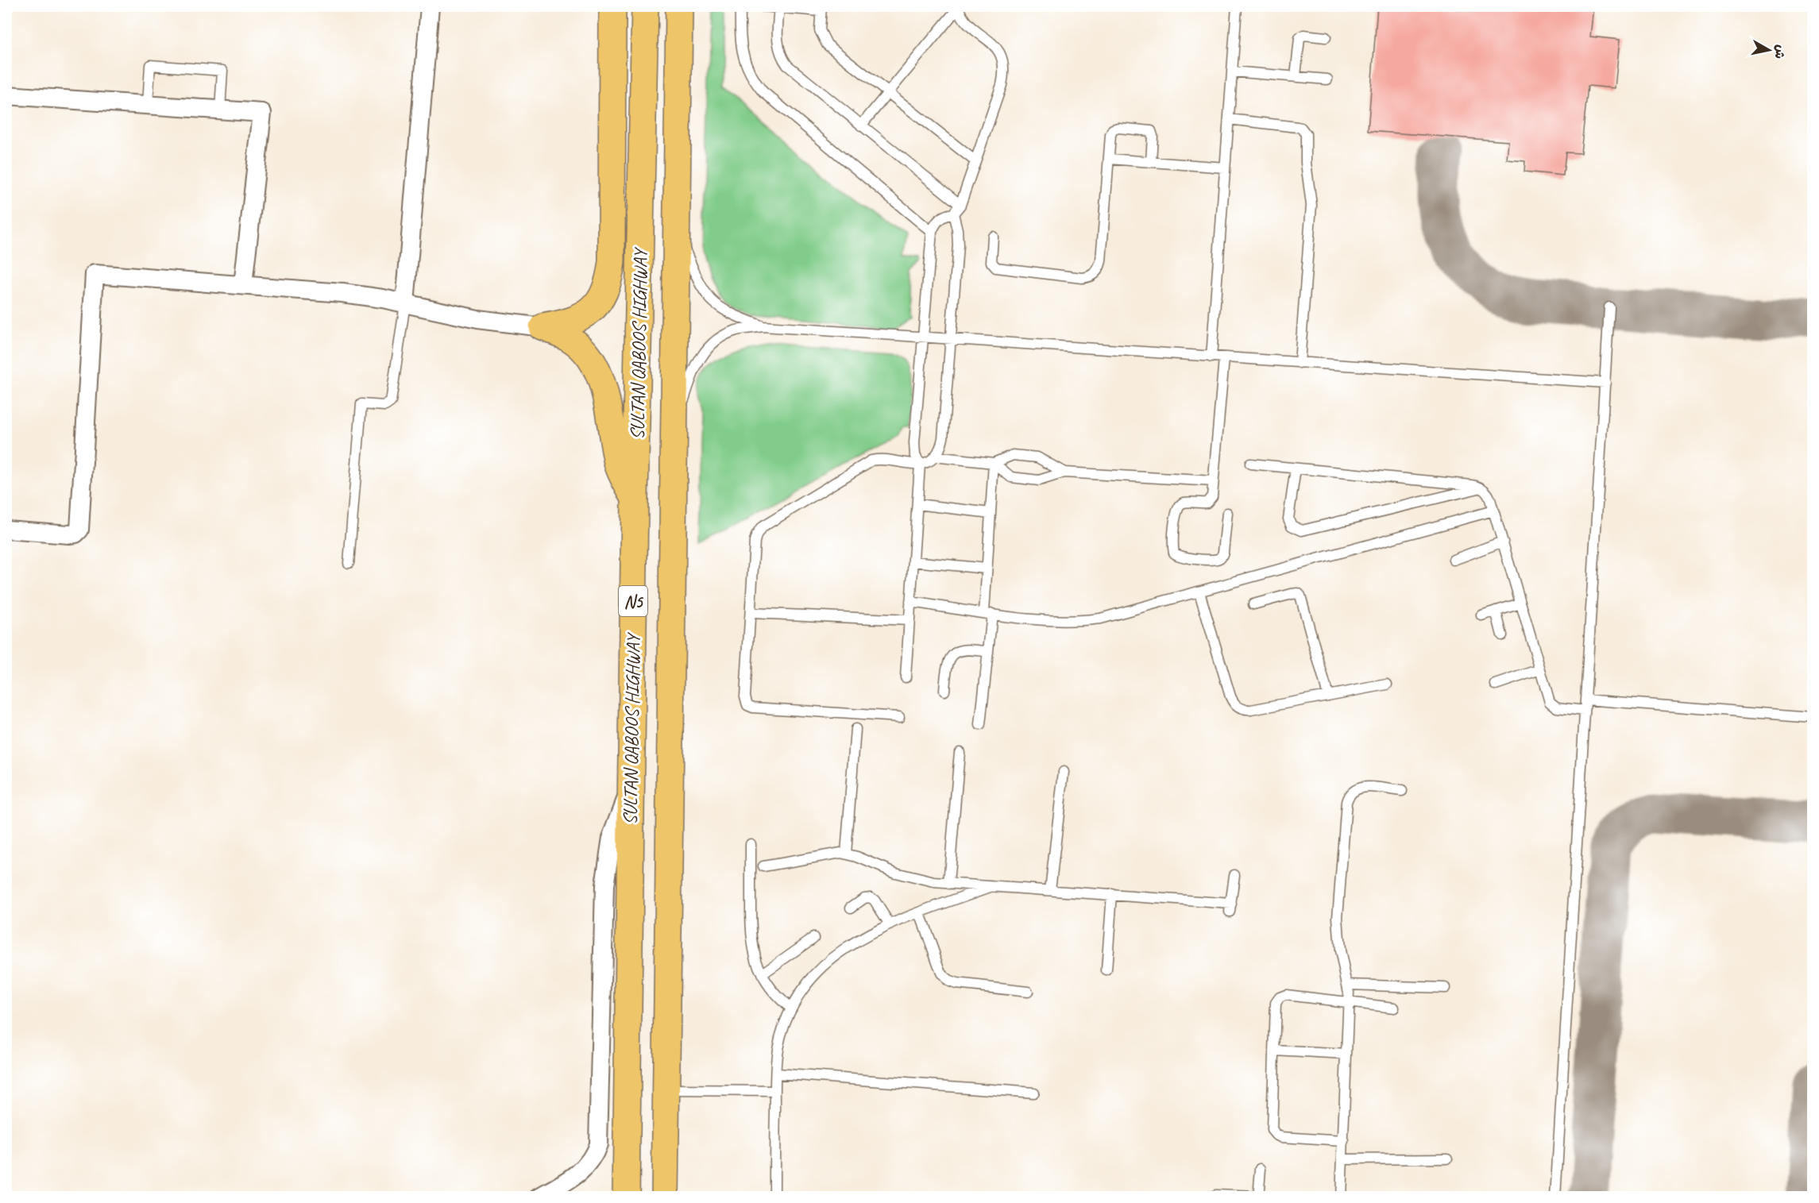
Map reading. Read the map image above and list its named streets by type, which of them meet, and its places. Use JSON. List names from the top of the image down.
{
  "streets": {
    "highway": ["SULTAN QABOOS HIGHWAY", "N5"]
  },
  "north": "right"
}
